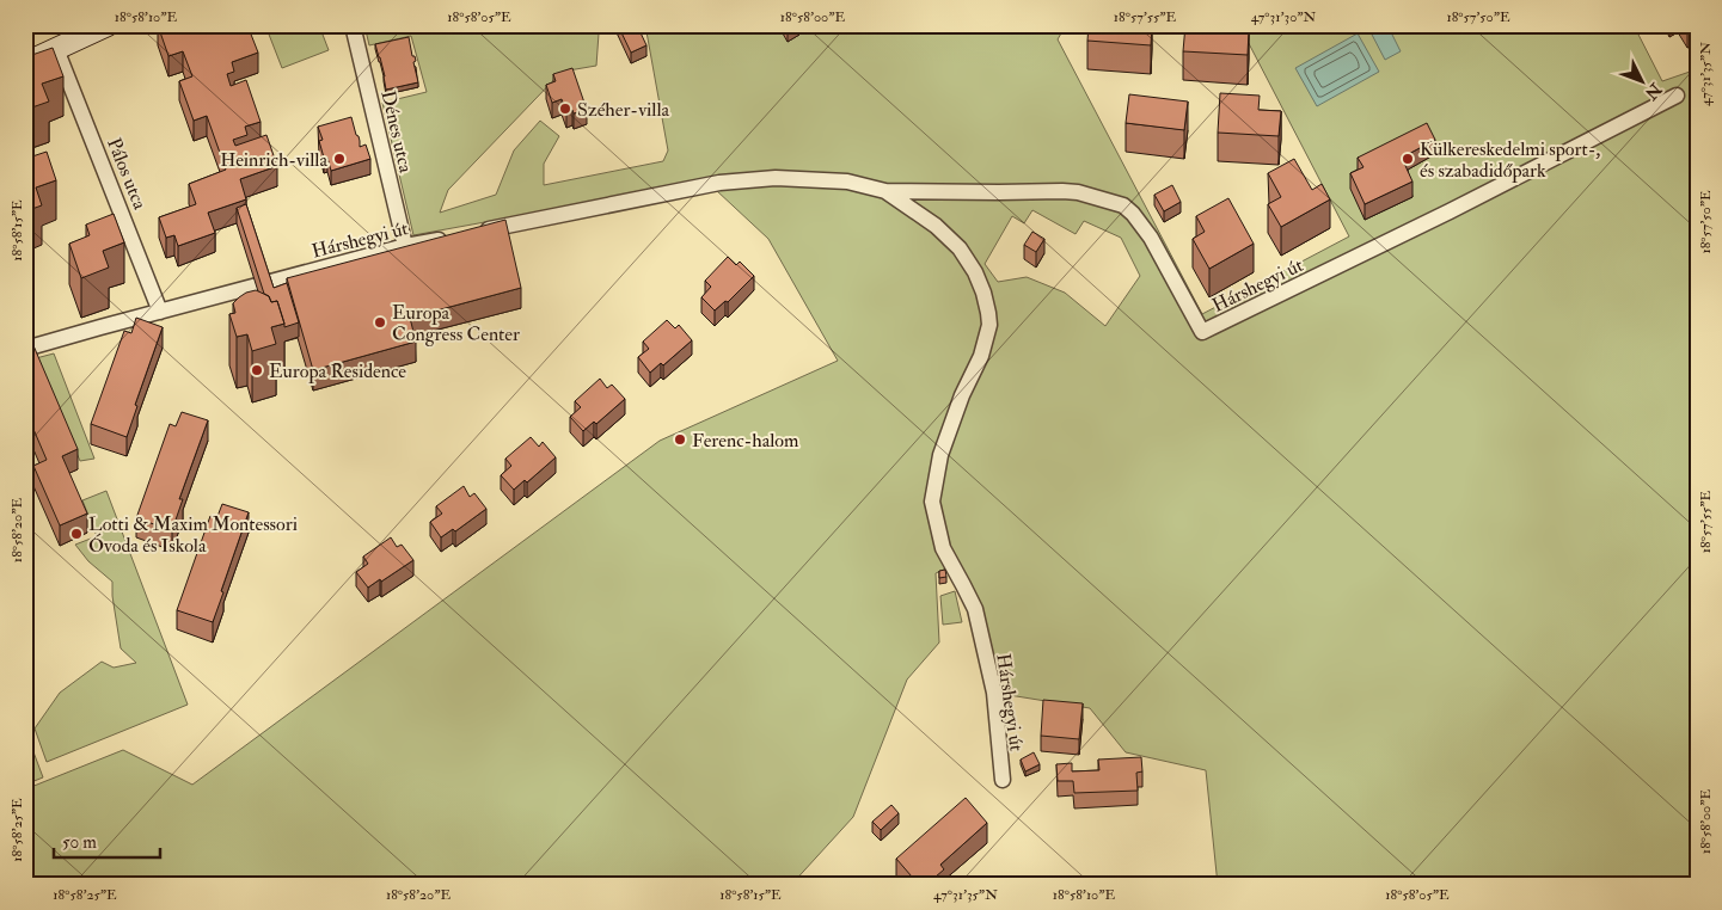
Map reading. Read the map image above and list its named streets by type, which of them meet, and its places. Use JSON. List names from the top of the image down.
{
  "streets": {
    "street": ["Dénes utca", "Pálos utca", "Hárshegyi út"]
  },
  "crossings": [
    ["Dénes utca", "Hárshegyi út"],
    ["Pálos utca", "Hárshegyi út"]
  ],
  "places": [
    "Széher-villa",
    "Heinrich-villa",
    "Külkereskedelmi sport-, és szabadidőpark",
    "Europa Congress Center",
    "Europa Residence",
    "Ferenc-halom",
    "Lotti & Maxim Montessori Óvoda és Iskola"
  ],
  "scale_bar": "50 m",
  "north": "bottom right",
  "coordinates": [
    "18°58'10\"E",
    "18°58'05\"E",
    "18°58'00\"E",
    "18°57'55\"E",
    "47°31'30\"N",
    "18°57'50\"E",
    "47°31'35\"N",
    "18°58'15\"E",
    "18°58'20\"E",
    "18°58'25\"E"
  ]
}
